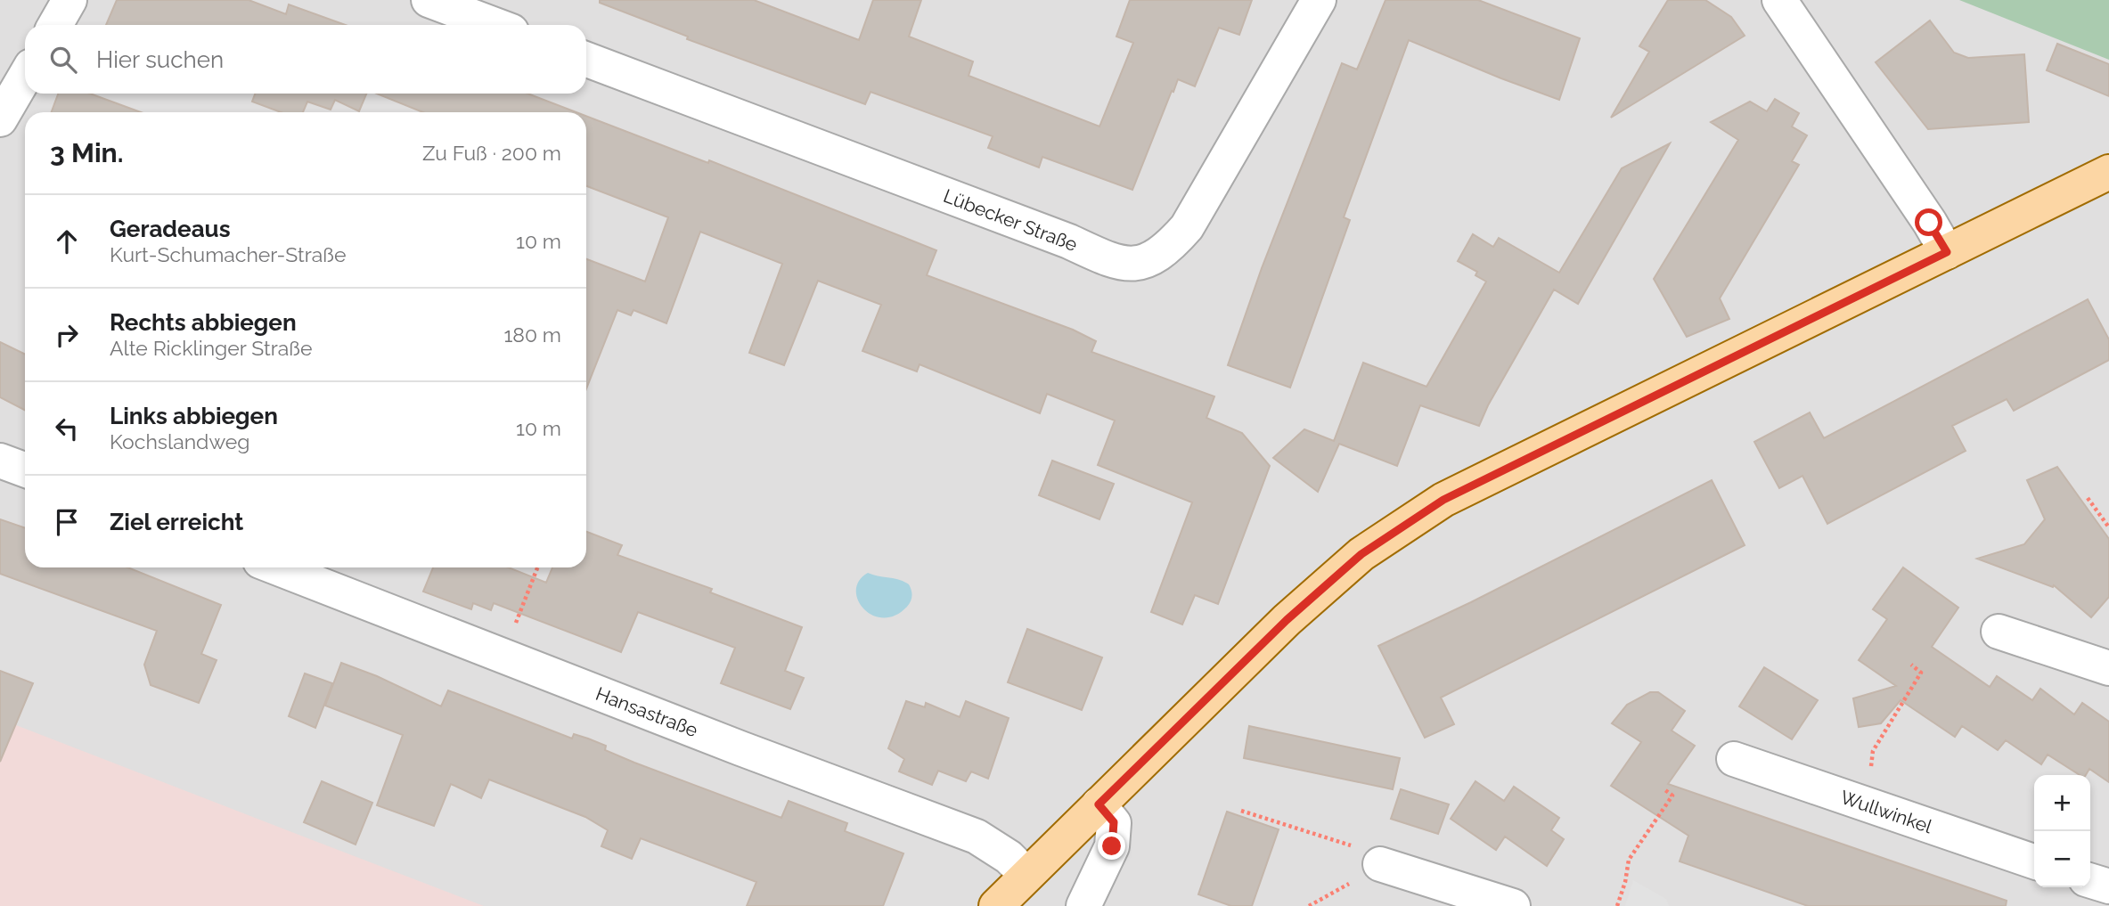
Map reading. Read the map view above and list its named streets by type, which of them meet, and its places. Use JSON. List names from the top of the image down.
{
  "streets": {
    "street": ["Lübecker Straße", "Hansastraße", "Wullwinkel"]
  },
  "page": {
    "search": "Hier suchen",
    "heading": ["3 Min.", "Zu Fuß · 200 m"],
    "list": [
      ["Geradeaus", "Kurt-Schumacher-Straße", "10 m"],
      ["Rechts abbiegen", "Alte Ricklinger Straße", "180 m"],
      ["Links abbiegen", "Kochslandweg", "10 m"],
      "Ziel erreicht"
    ],
    "map_buttons": ["+", "−"]
  }
}
